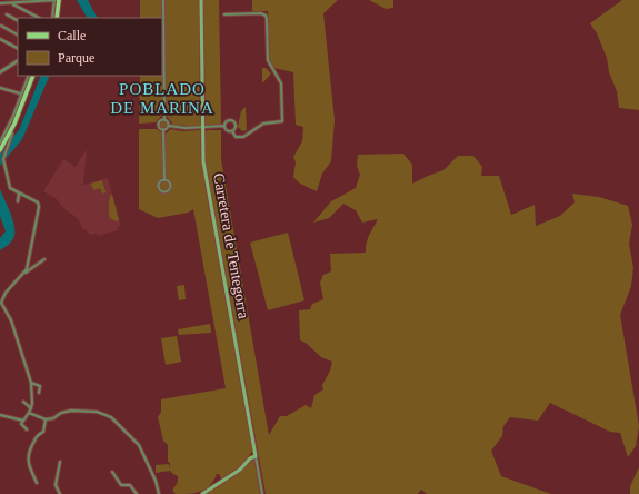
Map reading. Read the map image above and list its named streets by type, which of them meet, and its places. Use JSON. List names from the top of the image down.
{
  "streets": {
    "main road": ["Carretera de Tentegorra"]
  },
  "districts": ["POBLADO DE MARINA"],
  "legend": ["Calle", "Parque"]
}
